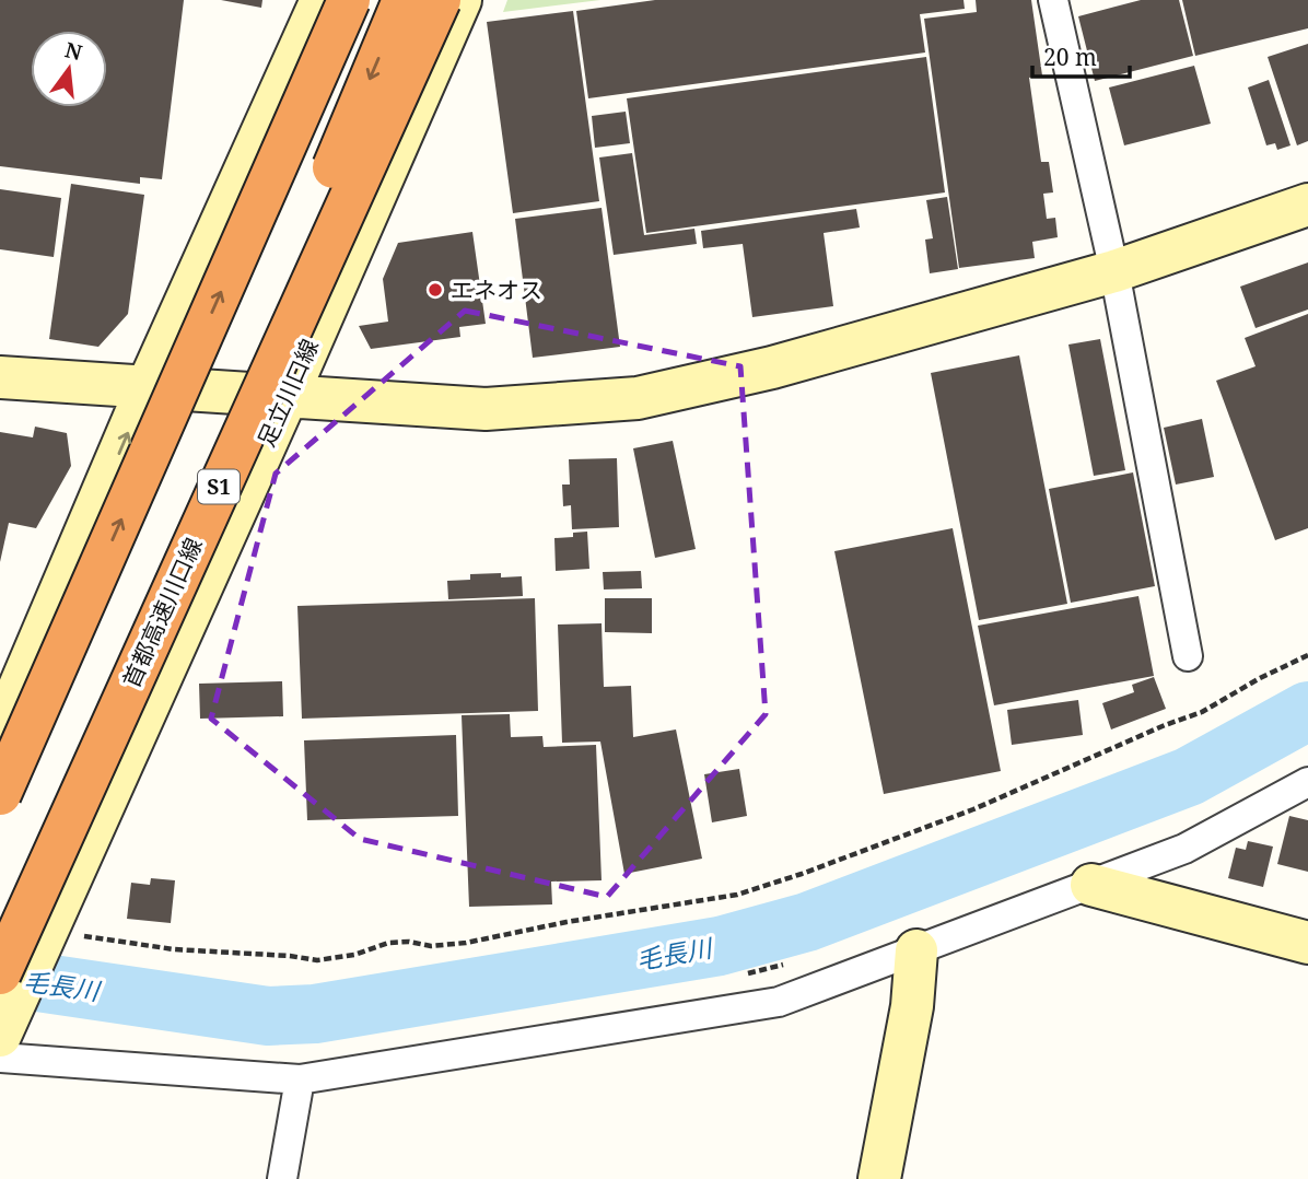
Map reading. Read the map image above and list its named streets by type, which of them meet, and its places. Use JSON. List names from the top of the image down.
{
  "streets": {
    "highway": ["S1", "首都高速川口線"],
    "main road": ["足立川口線"]
  },
  "water": ["毛長川"],
  "places": ["エネオス"],
  "scale_bar": "20 m",
  "north": "top"
}
